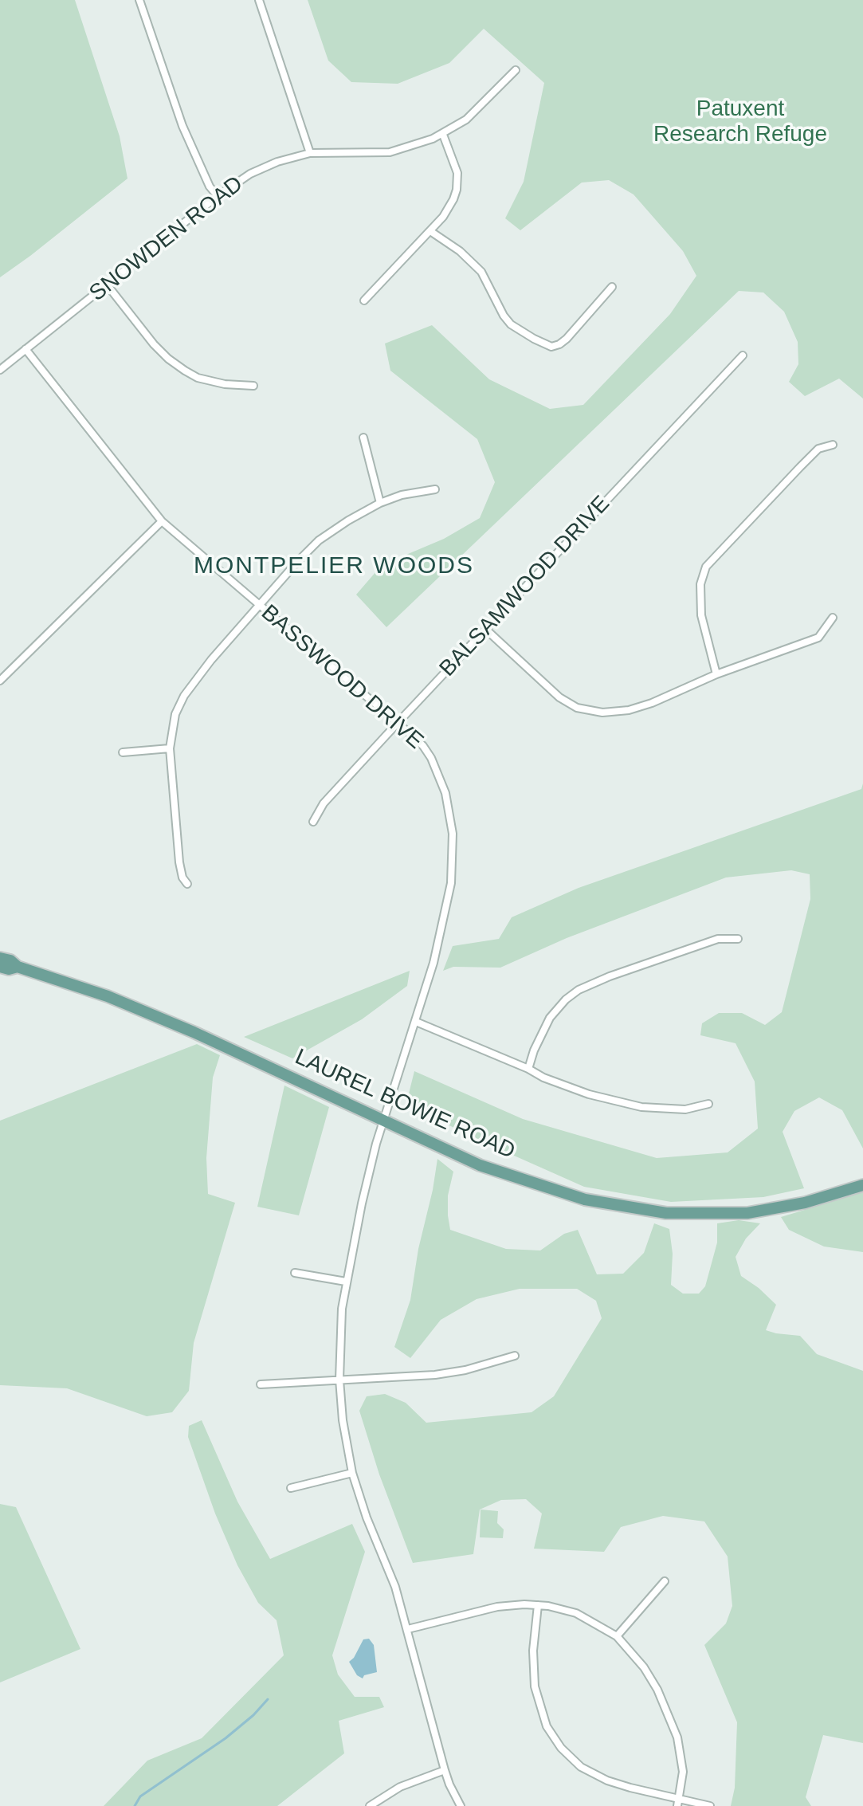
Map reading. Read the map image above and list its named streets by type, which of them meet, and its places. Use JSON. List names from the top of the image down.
{
  "streets": {
    "main road": ["LAUREL BOWIE ROAD"],
    "street": ["SNOWDEN ROAD", "BALSAMWOOD DRIVE", "BASSWOOD DRIVE"]
  },
  "crossings": [
    ["SNOWDEN ROAD", "BASSWOOD DRIVE"],
    ["BALSAMWOOD DRIVE", "BASSWOOD DRIVE"],
    ["BASSWOOD DRIVE", "LAUREL BOWIE ROAD"]
  ],
  "districts": ["MONTPELIER WOODS"],
  "parks": ["Patuxent Research Refuge"]
}
